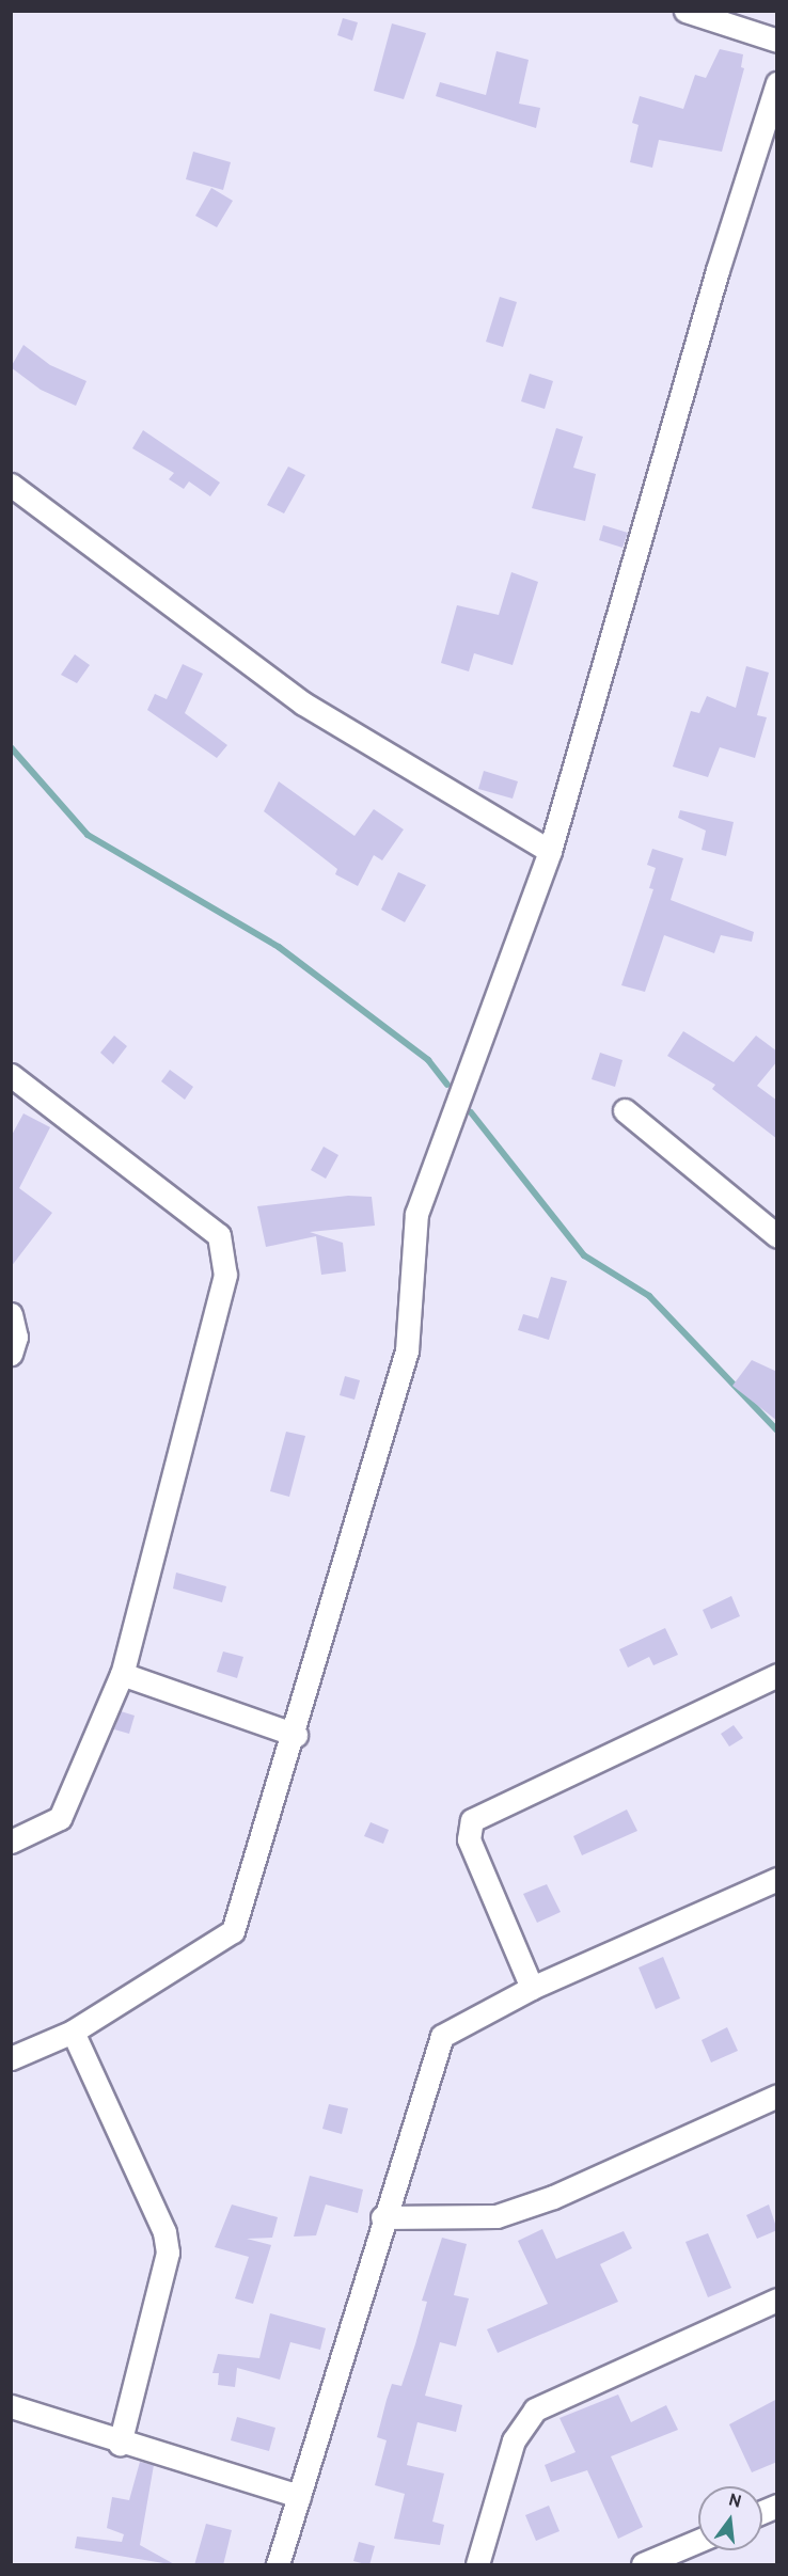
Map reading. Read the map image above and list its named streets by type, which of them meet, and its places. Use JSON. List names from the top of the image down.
{
  "north": "top"
}
